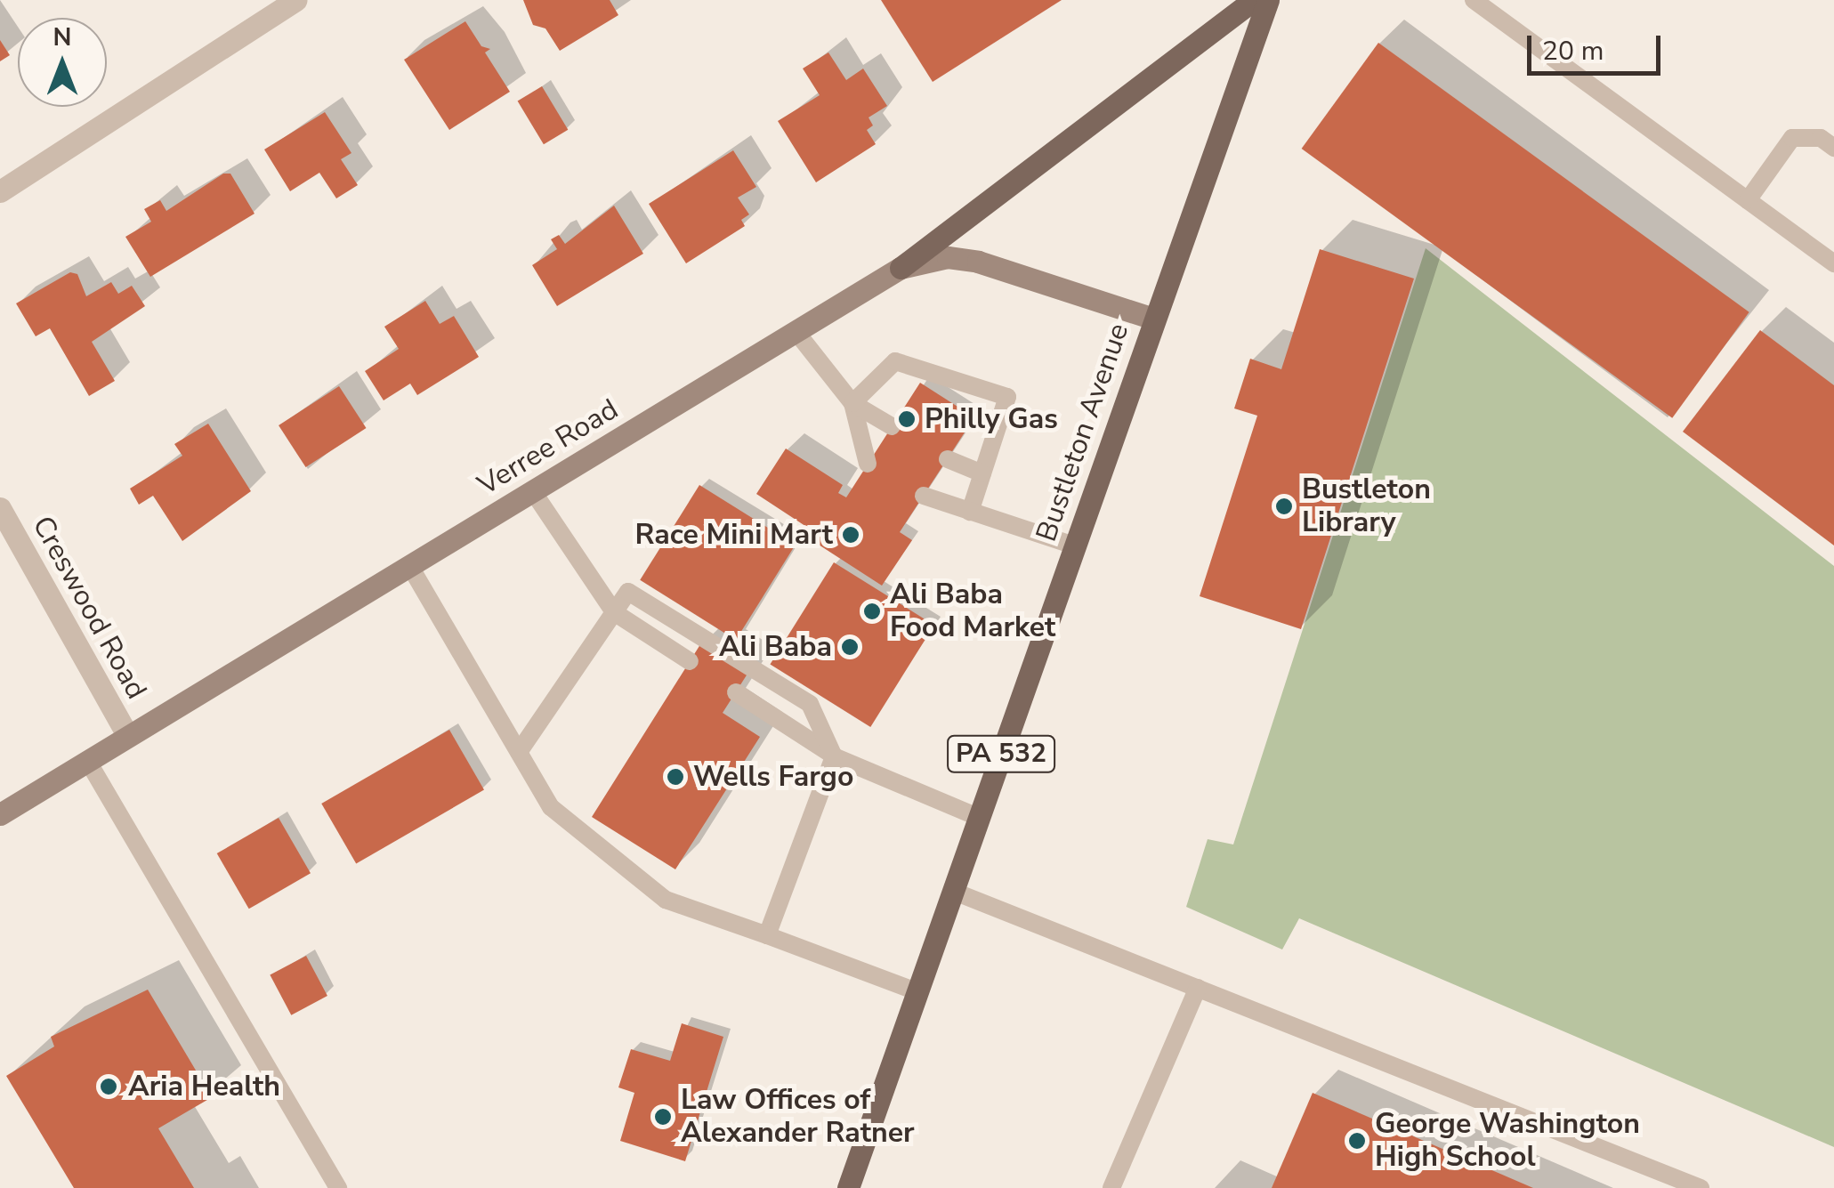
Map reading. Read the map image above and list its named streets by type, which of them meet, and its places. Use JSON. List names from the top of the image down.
{
  "streets": {
    "main road": ["Bustleton Avenue", "Verree Road", "PA 532"],
    "street": ["Creswood Road"]
  },
  "crossings": [
    ["Bustleton Avenue", "Verree Road"],
    ["Verree Road", "Creswood Road"]
  ],
  "places": [
    "Philly Gas",
    "Bustleton Library",
    "Race Mini Mart",
    "Ali Baba Food Market",
    "Ali Baba",
    "Wells Fargo",
    "Aria Health",
    "Law Offices of Alexander Ratner",
    "George Washington High School"
  ],
  "scale_bar": "20 m",
  "north": "top"
}
